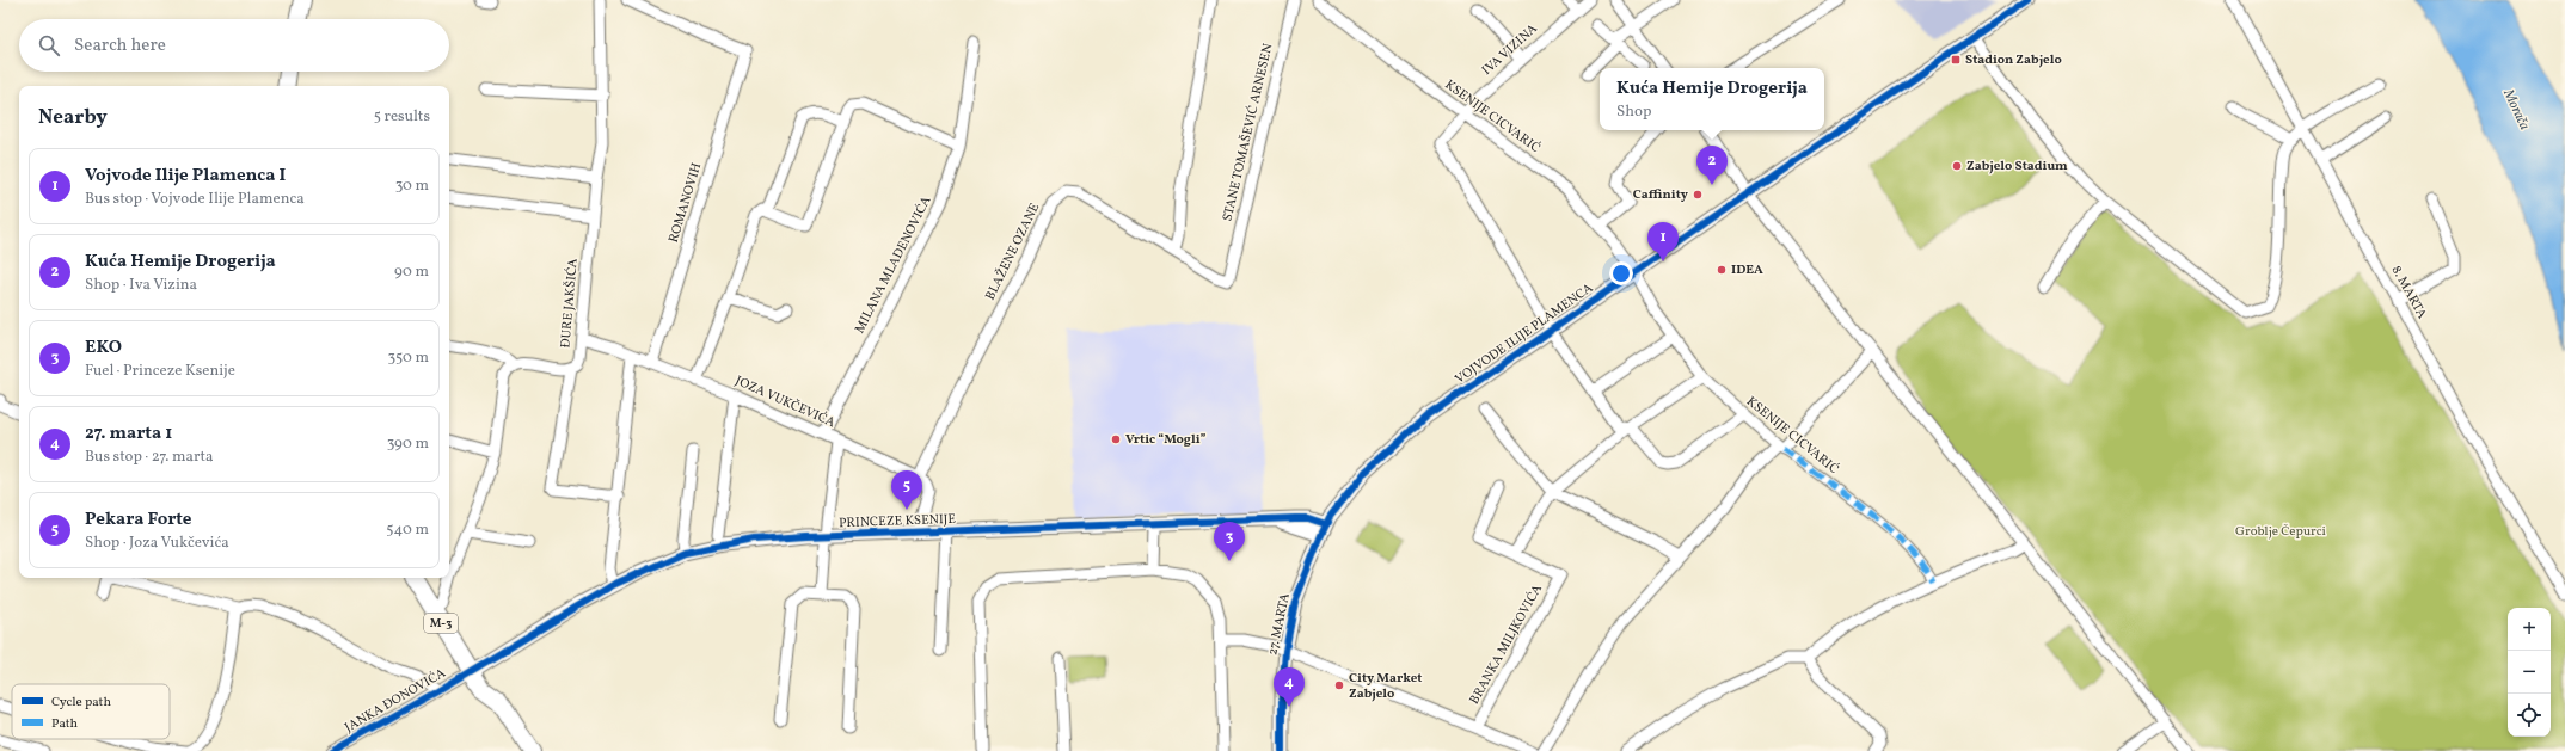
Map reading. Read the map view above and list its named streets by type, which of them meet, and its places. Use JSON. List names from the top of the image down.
{
  "streets": {
    "main road": ["M-3"],
    "street": [
      "IVA VIZINA",
      "KSENIJE CICVARIĆ",
      "STANE TOMAŠEVIĆ ARNESEN",
      "ROMANOVIH",
      "BLAŽENE OZANE",
      "MILANA MLADENOVIĆA",
      "8. MARTA",
      "ĐURE JAKŠIĆA",
      "VOJVODE ILIJE PLAMENCA",
      "JOZA VUKČEVIĆA",
      "PRINCEZE KSENIJE",
      "27. MARTA",
      "BRANKA MILJKOVIĆA",
      "JANKA ĐONOVIĆA"
    ]
  },
  "crossings": [
    ["IVA VIZINA", "KSENIJE CICVARIĆ"],
    ["IVA VIZINA", "VOJVODE ILIJE PLAMENCA"],
    ["KSENIJE CICVARIĆ", "VOJVODE ILIJE PLAMENCA"],
    ["STANE TOMAŠEVIĆ ARNESEN", "BLAŽENE OZANE"],
    ["ROMANOVIH", "JOZA VUKČEVIĆA"],
    ["BLAŽENE OZANE", "JOZA VUKČEVIĆA"],
    ["MILANA MLADENOVIĆA", "JOZA VUKČEVIĆA"],
    ["ĐURE JAKŠIĆA", "JOZA VUKČEVIĆA"],
    ["VOJVODE ILIJE PLAMENCA", "PRINCEZE KSENIJE"],
    ["VOJVODE ILIJE PLAMENCA", "27. MARTA"],
    ["PRINCEZE KSENIJE", "M-3"],
    ["PRINCEZE KSENIJE", "27. MARTA"],
    ["PRINCEZE KSENIJE", "JANKA ĐONOVIĆA"],
    ["M-3", "JANKA ĐONOVIĆA"]
  ],
  "water": ["Morača"],
  "parks": ["Groblje Čepurci"],
  "places": {
    "transit": ["Stadion Zabjelo"],
    "other": [
      "Zabjelo Stadium",
      "Caffinity",
      "IDEA",
      "Vrtic “Mogli”",
      "City Market Zabjelo"
    ]
  },
  "legend": ["Cycle path", "Path"],
  "page": {
    "search": "Search here",
    "popup": ["Kuća Hemije Drogerija", "Shop"],
    "heading": ["Nearby", "5 results"],
    "pins": [
      "2",
      "1",
      "5",
      "3",
      "4"
    ],
    "list": [
      {
        "mark": "1",
        "name": "Vojvode Ilije Plamenca I",
        "note": "Bus stop · Vojvode Ilije Plamenca",
        "value": "30 m"
      },
      {
        "mark": "2",
        "name": "Kuća Hemije Drogerija",
        "note": "Shop · Iva Vizina",
        "value": "90 m"
      },
      {
        "mark": "3",
        "name": "EKO",
        "note": "Fuel · Princeze Ksenije",
        "value": "350 m"
      },
      {
        "mark": "4",
        "name": "27. marta 1",
        "note": "Bus stop · 27. marta",
        "value": "390 m"
      },
      {
        "mark": "5",
        "name": "Pekara Forte",
        "note": "Shop · Joza Vukčevića",
        "value": "540 m"
      }
    ],
    "map_buttons": ["+", "−"]
  }
}
